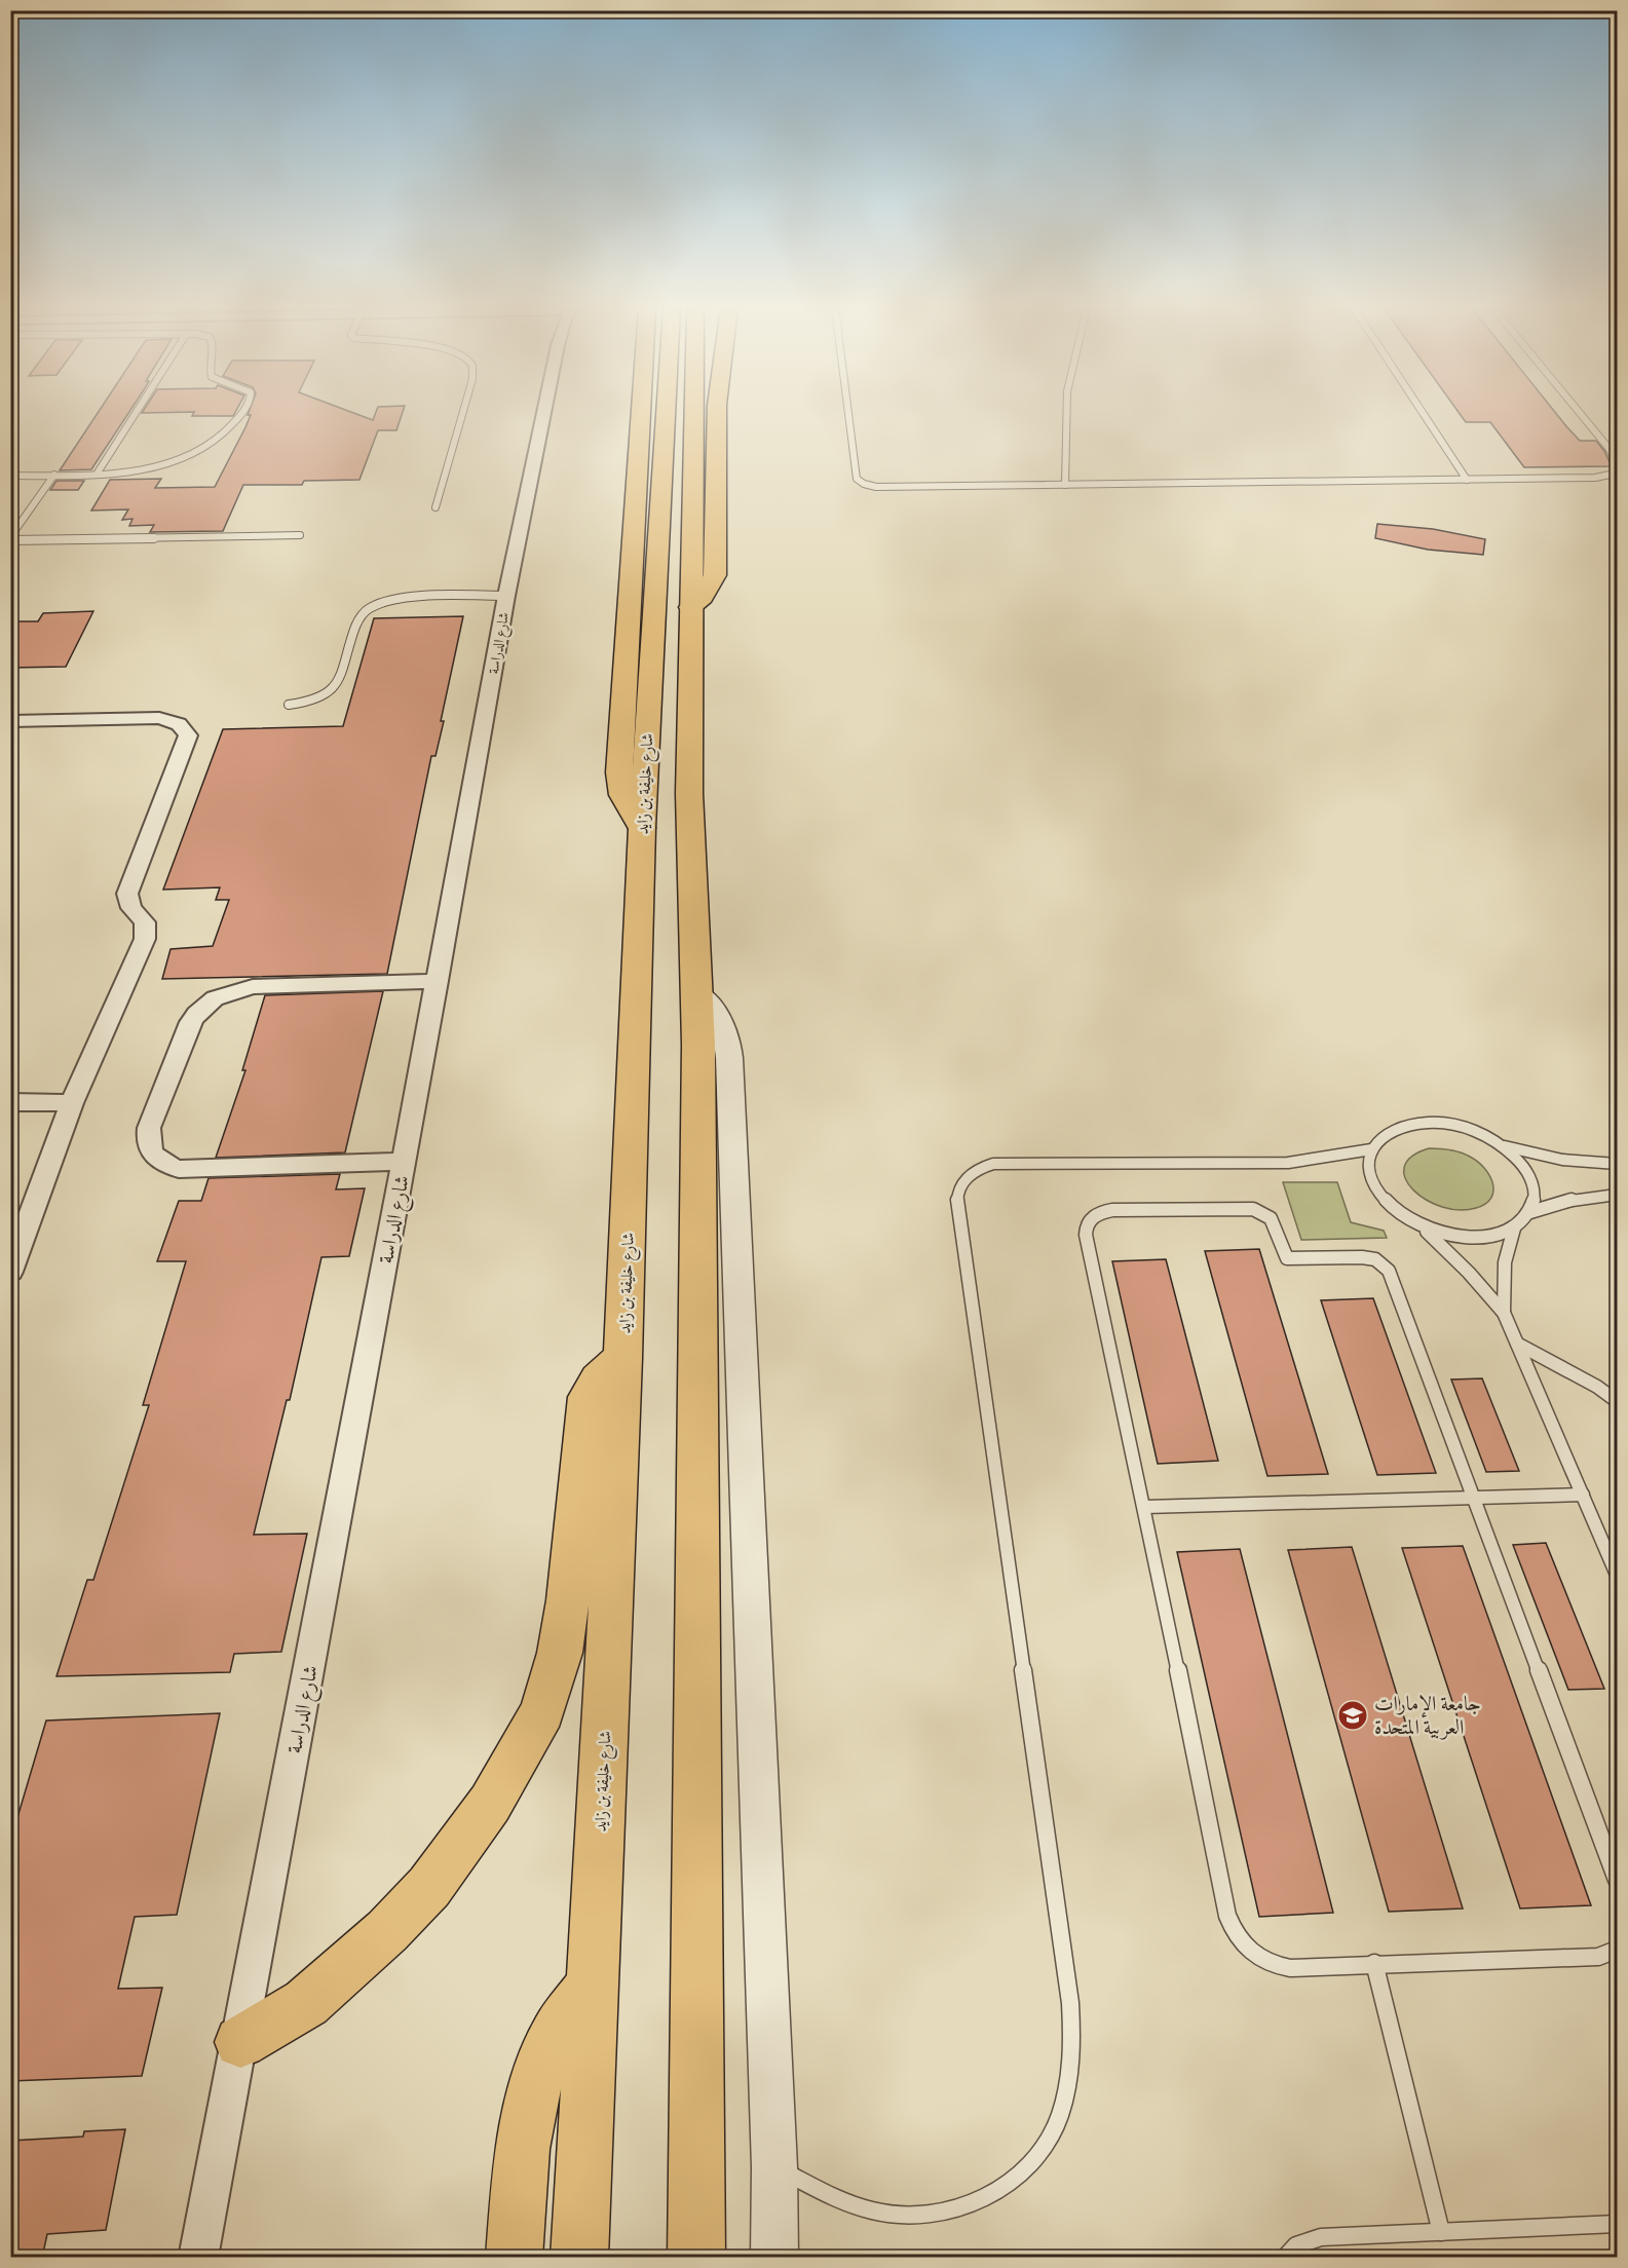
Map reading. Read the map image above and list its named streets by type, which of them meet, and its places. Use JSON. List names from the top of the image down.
{
  "streets": {
    "main road": ["شارع خليفة بن زايد"],
    "street": ["شارع الدراسة"]
  },
  "places": {
    "school or university": ["جامعة الإمارات العربية المتحدة"]
  }
}
